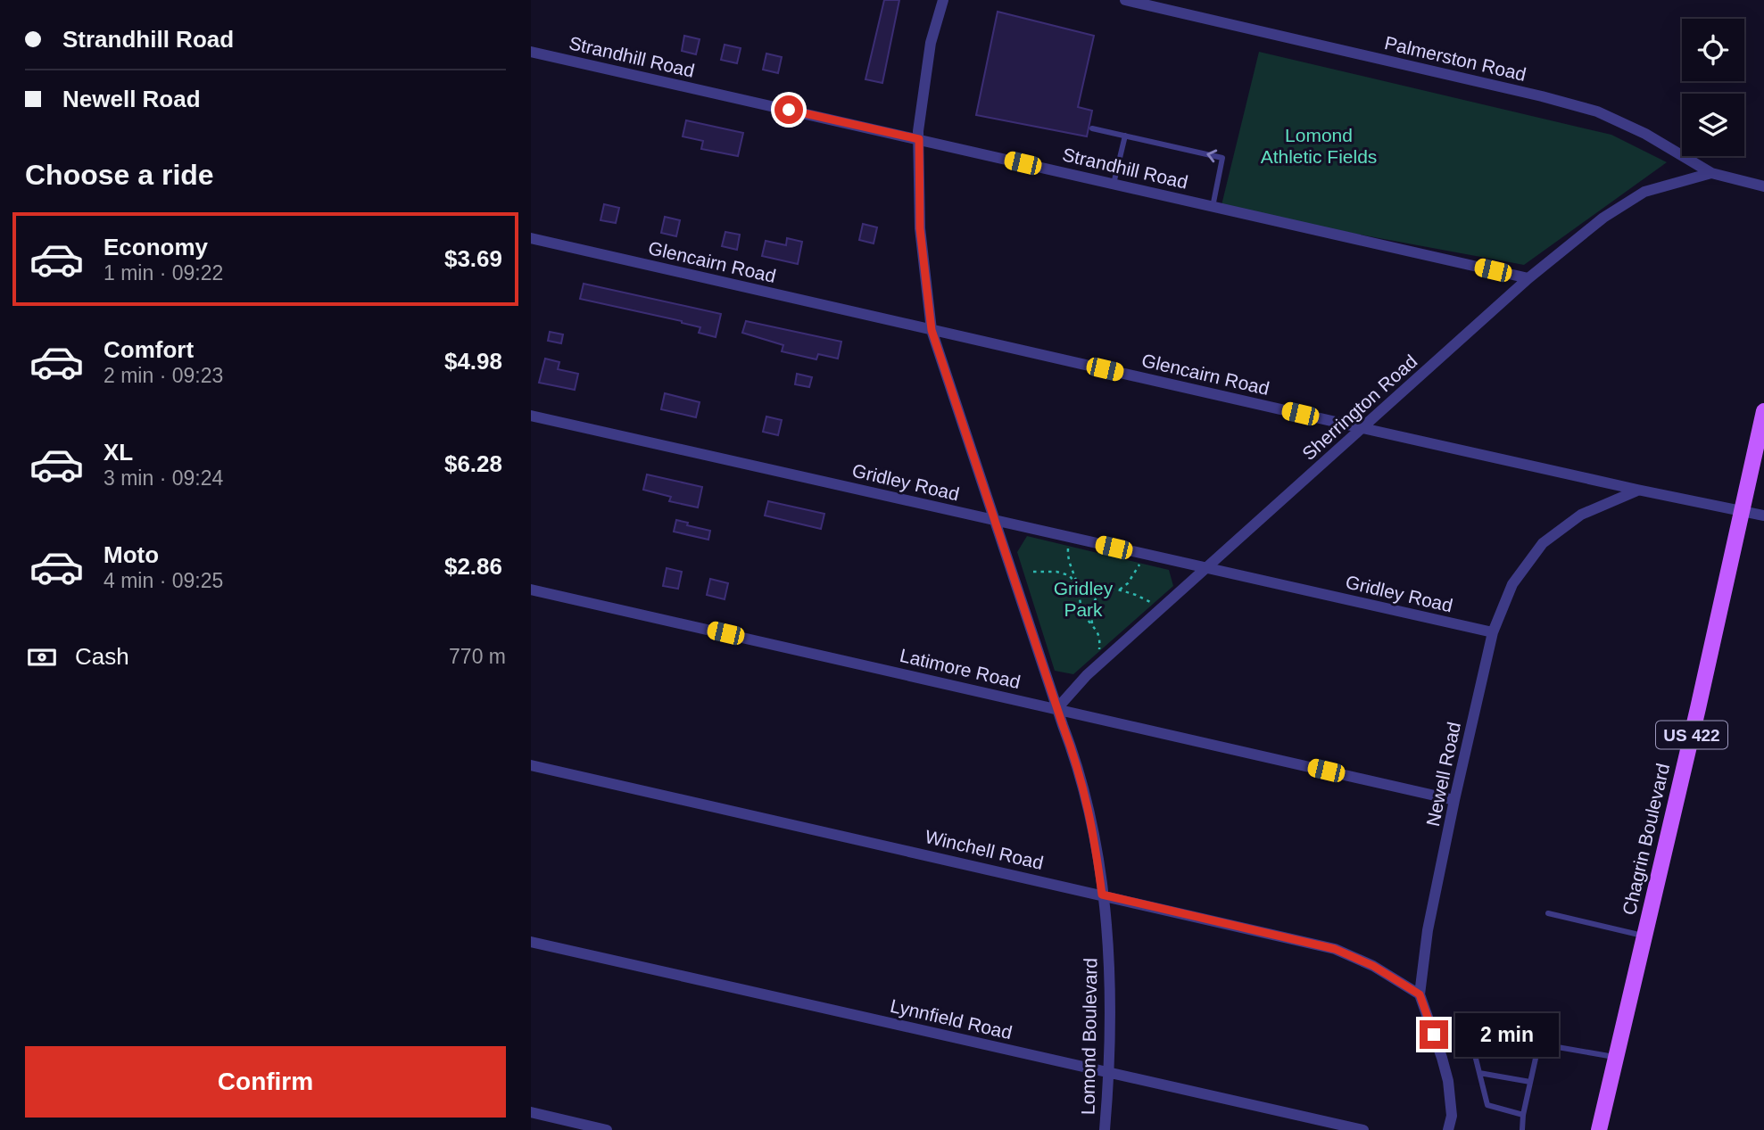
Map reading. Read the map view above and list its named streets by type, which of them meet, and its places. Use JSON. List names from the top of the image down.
{
  "streets": {
    "main road": ["US 422", "Chagrin Boulevard"],
    "street": [
      "Strandhill Road",
      "Palmerston Road",
      "Glencairn Road",
      "Sherrington Road",
      "Gridley Road",
      "Latimore Road",
      "Newell Road",
      "Winchell Road",
      "Lynnfield Road",
      "Lomond Boulevard"
    ]
  },
  "crossings": [
    ["Strandhill Road", "Sherrington Road"],
    ["Strandhill Road", "Lomond Boulevard"],
    ["Palmerston Road", "Sherrington Road"],
    ["Glencairn Road", "Sherrington Road"],
    ["Glencairn Road", "Newell Road"],
    ["Glencairn Road", "Chagrin Boulevard"],
    ["Glencairn Road", "Lomond Boulevard"],
    ["Sherrington Road", "Gridley Road"],
    ["Sherrington Road", "Latimore Road"],
    ["Sherrington Road", "Lomond Boulevard"],
    ["Gridley Road", "Newell Road"],
    ["Gridley Road", "Lomond Boulevard"],
    ["Latimore Road", "Newell Road"],
    ["Latimore Road", "Lomond Boulevard"],
    ["Newell Road", "Winchell Road"],
    ["Winchell Road", "Lomond Boulevard"],
    ["Lynnfield Road", "Lomond Boulevard"]
  ],
  "parks": ["Lomond Athletic Fields", "Gridley Park"],
  "page": {
    "banner": ["Strandhill Road", "Newell Road"],
    "heading": "Choose a ride",
    "list": [
      {
        "name": "Economy",
        "note": "1 min · 09:22",
        "value": "$3.69"
      },
      {
        "name": "Comfort",
        "note": "2 min · 09:23",
        "value": "$4.98"
      },
      {
        "name": "XL",
        "note": "3 min · 09:24",
        "value": "$6.28"
      },
      {
        "name": "Moto",
        "note": "4 min · 09:25",
        "value": "$2.86"
      }
    ],
    "pay": ["Cash", "770 m"],
    "bubble": "2 min",
    "buttons": "Confirm"
  }
}
